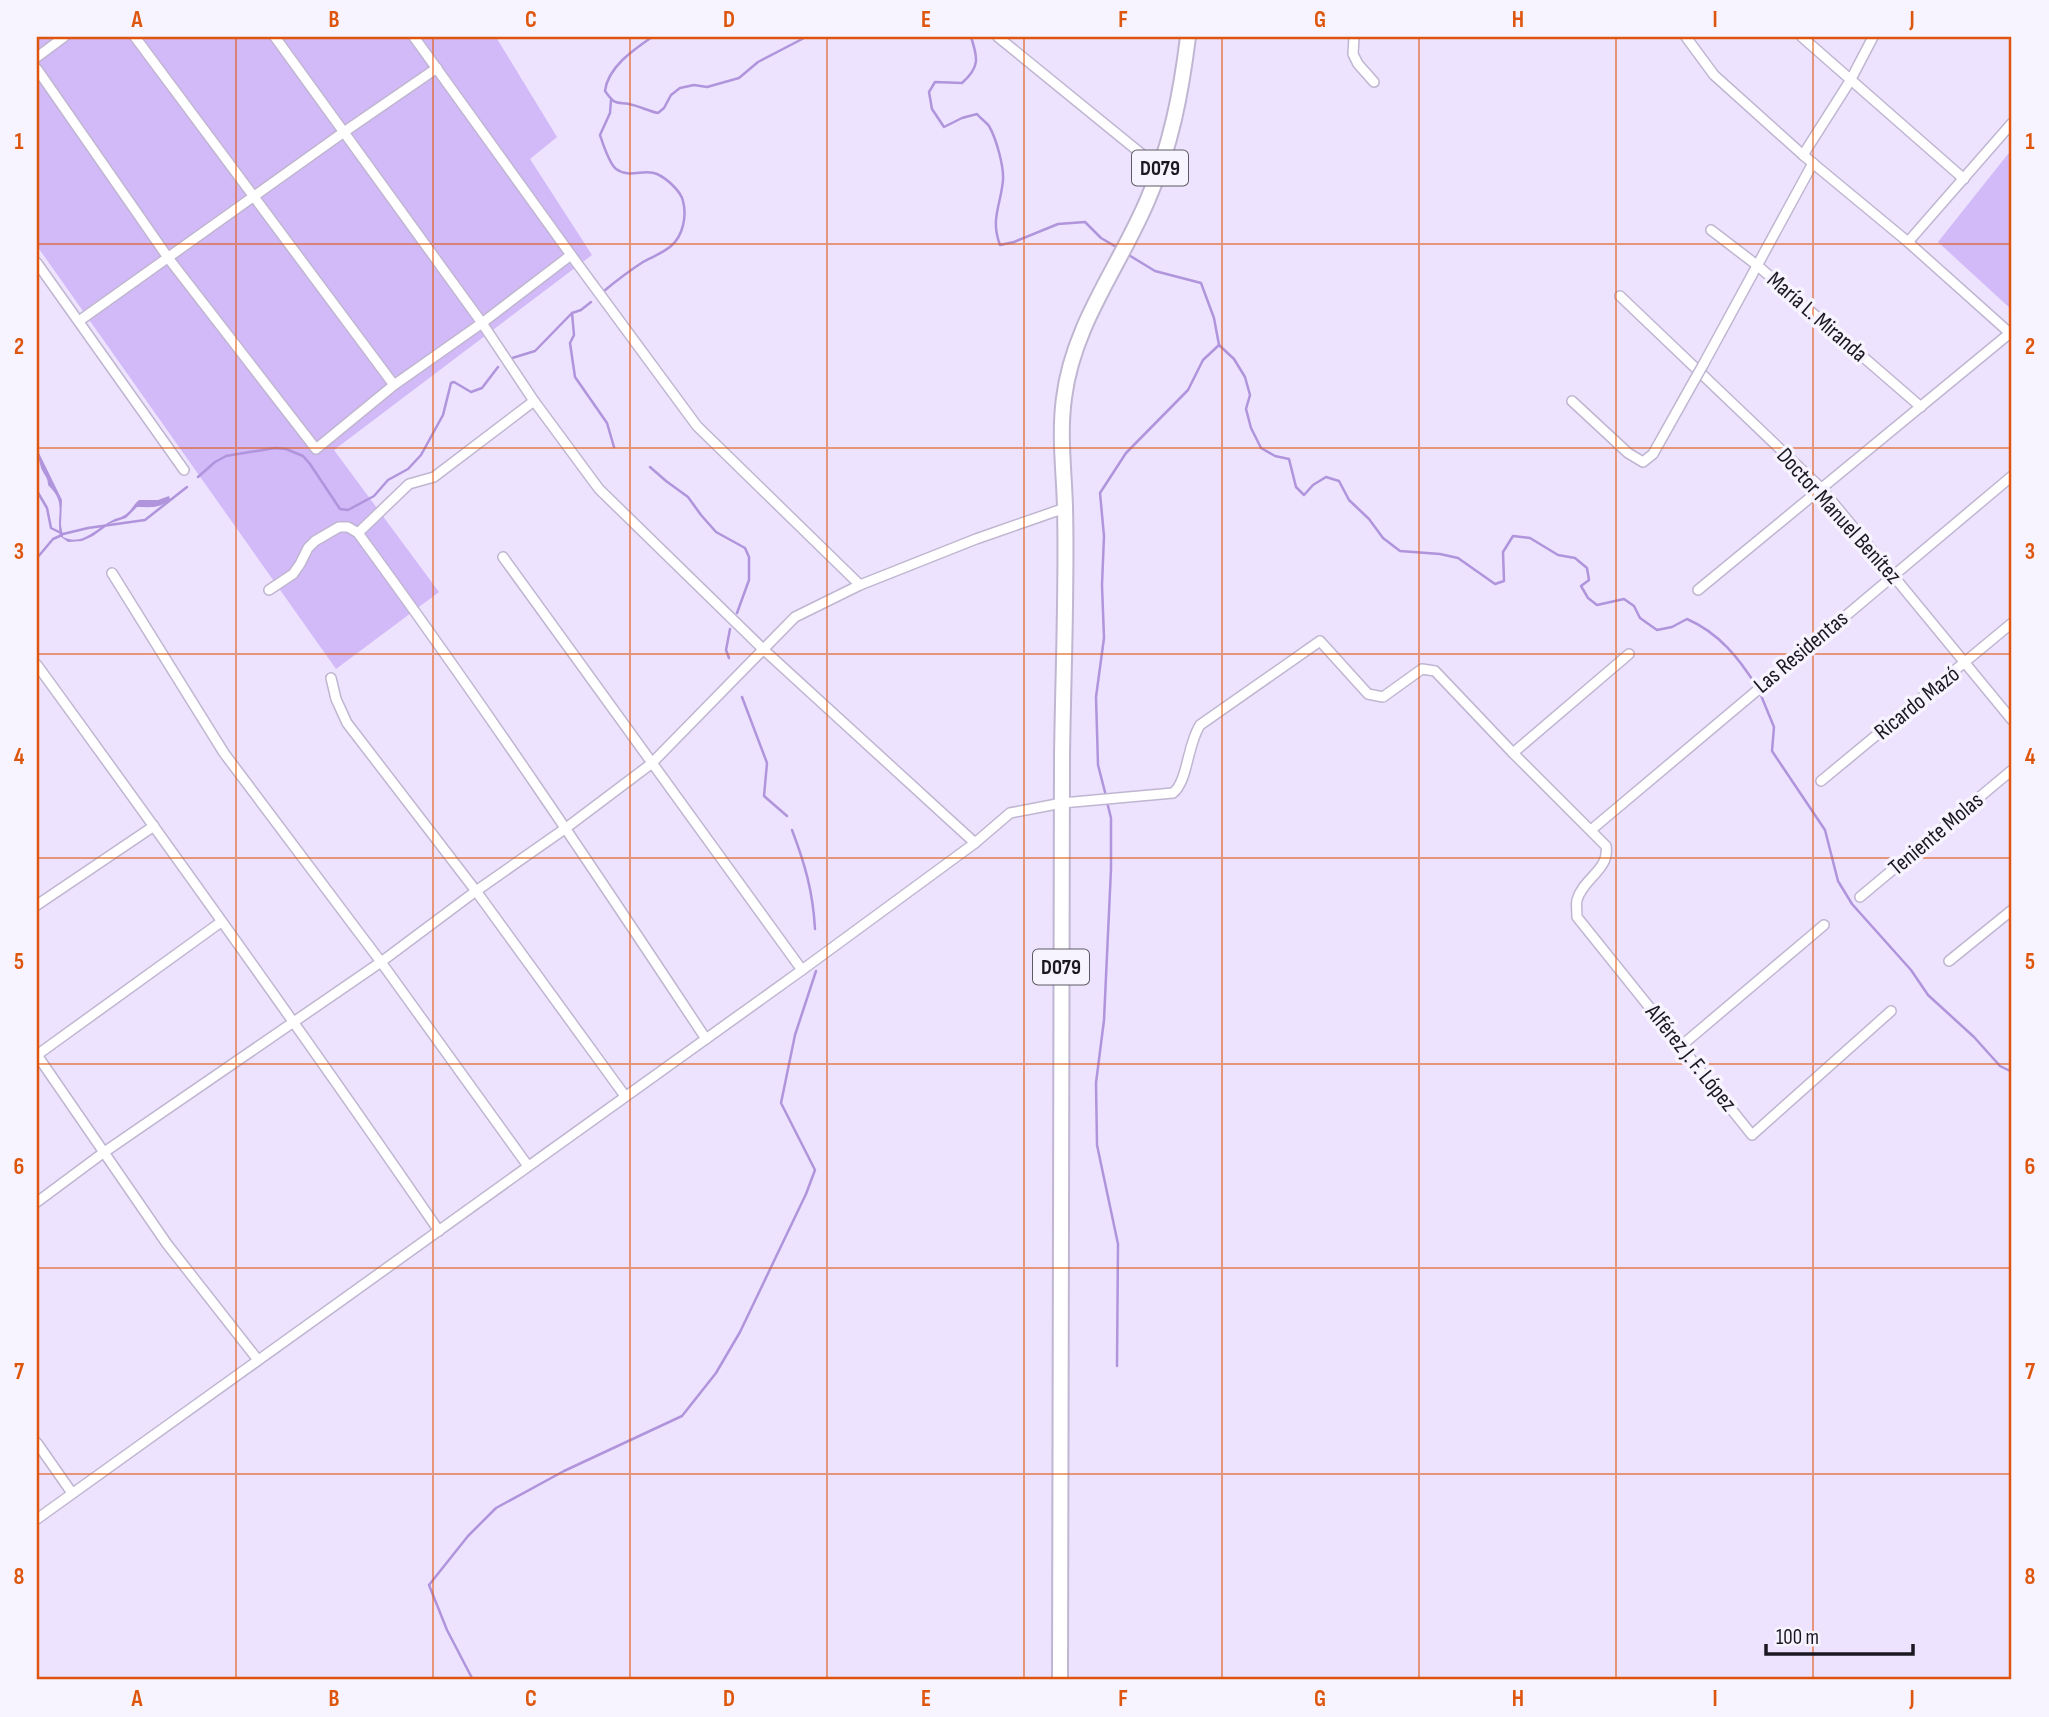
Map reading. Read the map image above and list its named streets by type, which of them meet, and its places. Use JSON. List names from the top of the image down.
{
  "streets": {
    "main road": ["D079"],
    "street": [
      "María L. Miranda",
      "Doctor Manuel Benítez",
      "Las Residentas",
      "Ricardo Mazó",
      "Teniente Molas",
      "Alférez J. F. López"
    ]
  },
  "crossings": [
    ["Doctor Manuel Benítez", "Las Residentas"],
    ["Doctor Manuel Benítez", "Ricardo Mazó"],
    ["Las Residentas", "Alférez J. F. López"]
  ],
  "scale_bar": "100 m",
  "grid": {
    "columns": [
      "A",
      "B",
      "C",
      "D",
      "E",
      "F",
      "G",
      "H",
      "I",
      "J"
    ],
    "rows": [
      "1",
      "2",
      "3",
      "4",
      "5",
      "6",
      "7",
      "8"
    ]
  }
}
